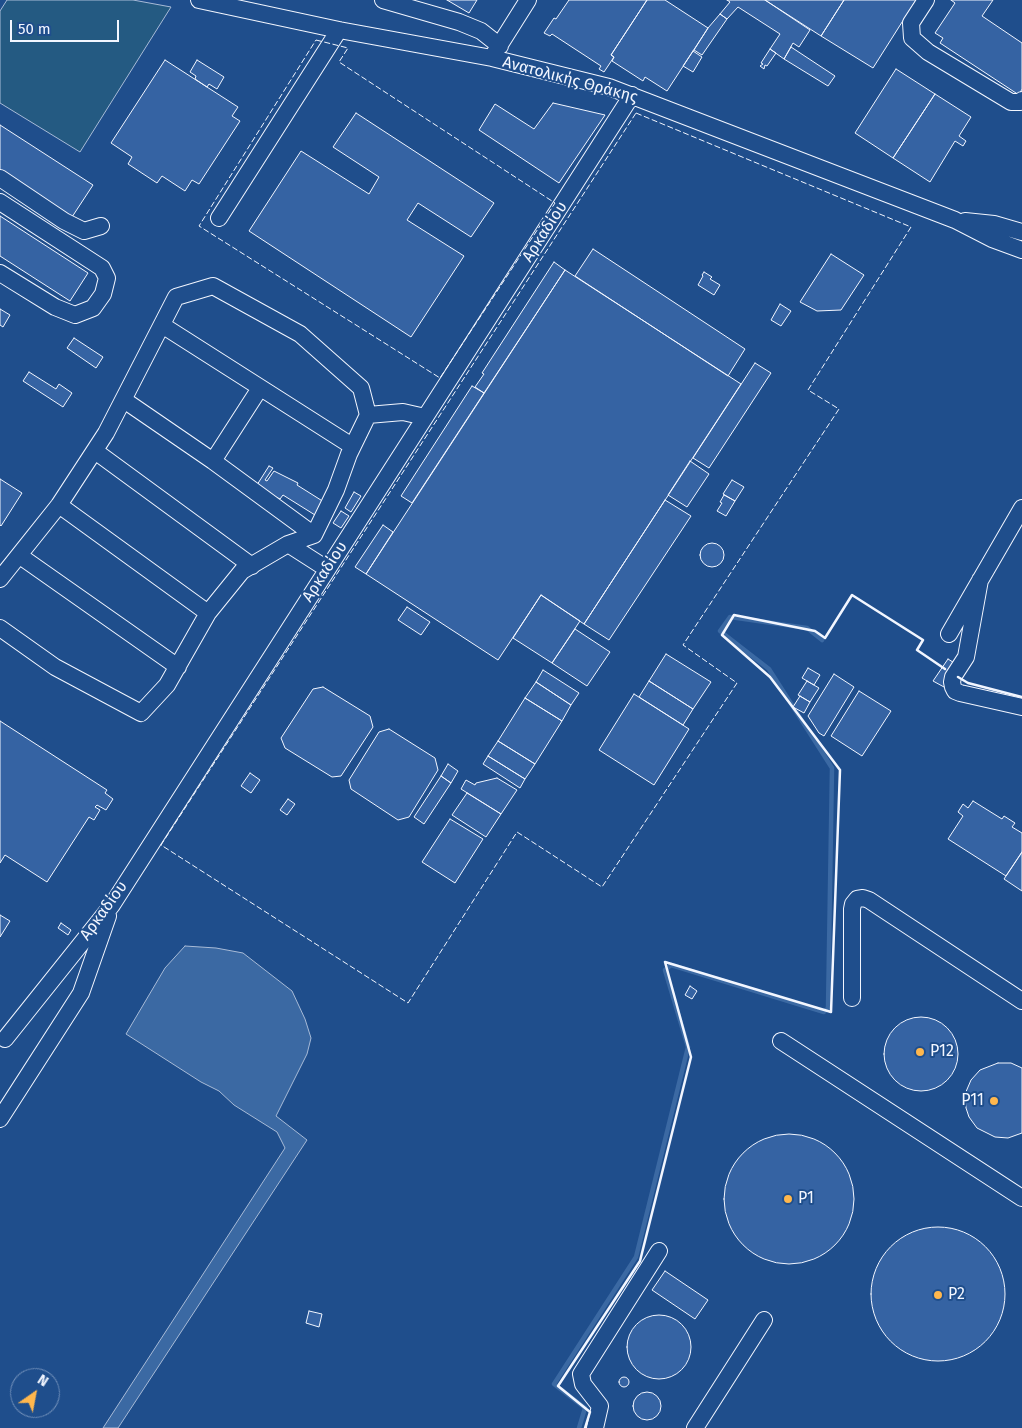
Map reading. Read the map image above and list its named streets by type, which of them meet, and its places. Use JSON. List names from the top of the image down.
{
  "streets": {
    "street": ["Ανατολικής Θράκης", "Αρκαδίου"]
  },
  "crossings": [
    ["Ανατολικής Θράκης", "Αρκαδίου"]
  ],
  "places": [
    "P12",
    "P11",
    "P1",
    "P2"
  ],
  "scale_bar": "50 m",
  "north": "top right"
}
